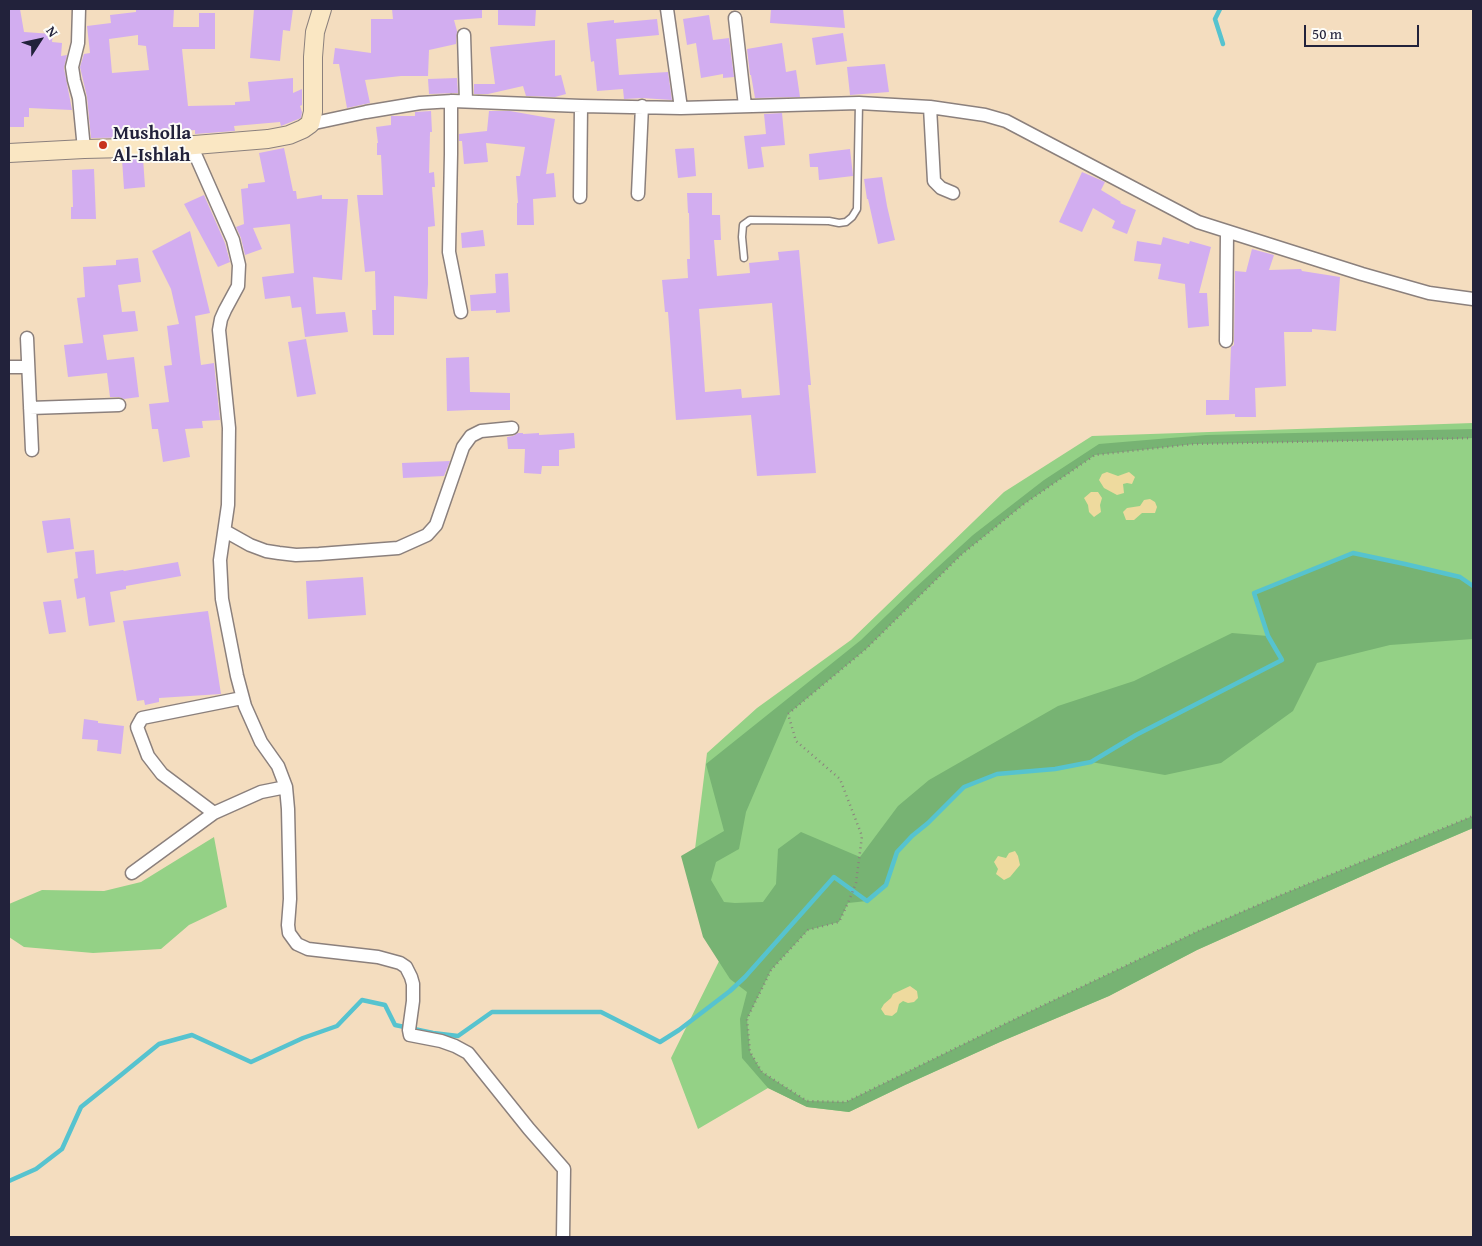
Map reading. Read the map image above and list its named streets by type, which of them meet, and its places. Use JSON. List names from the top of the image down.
{
  "places": ["Musholla Al-Ishlah"],
  "scale_bar": "50 m",
  "north": "top right"
}
